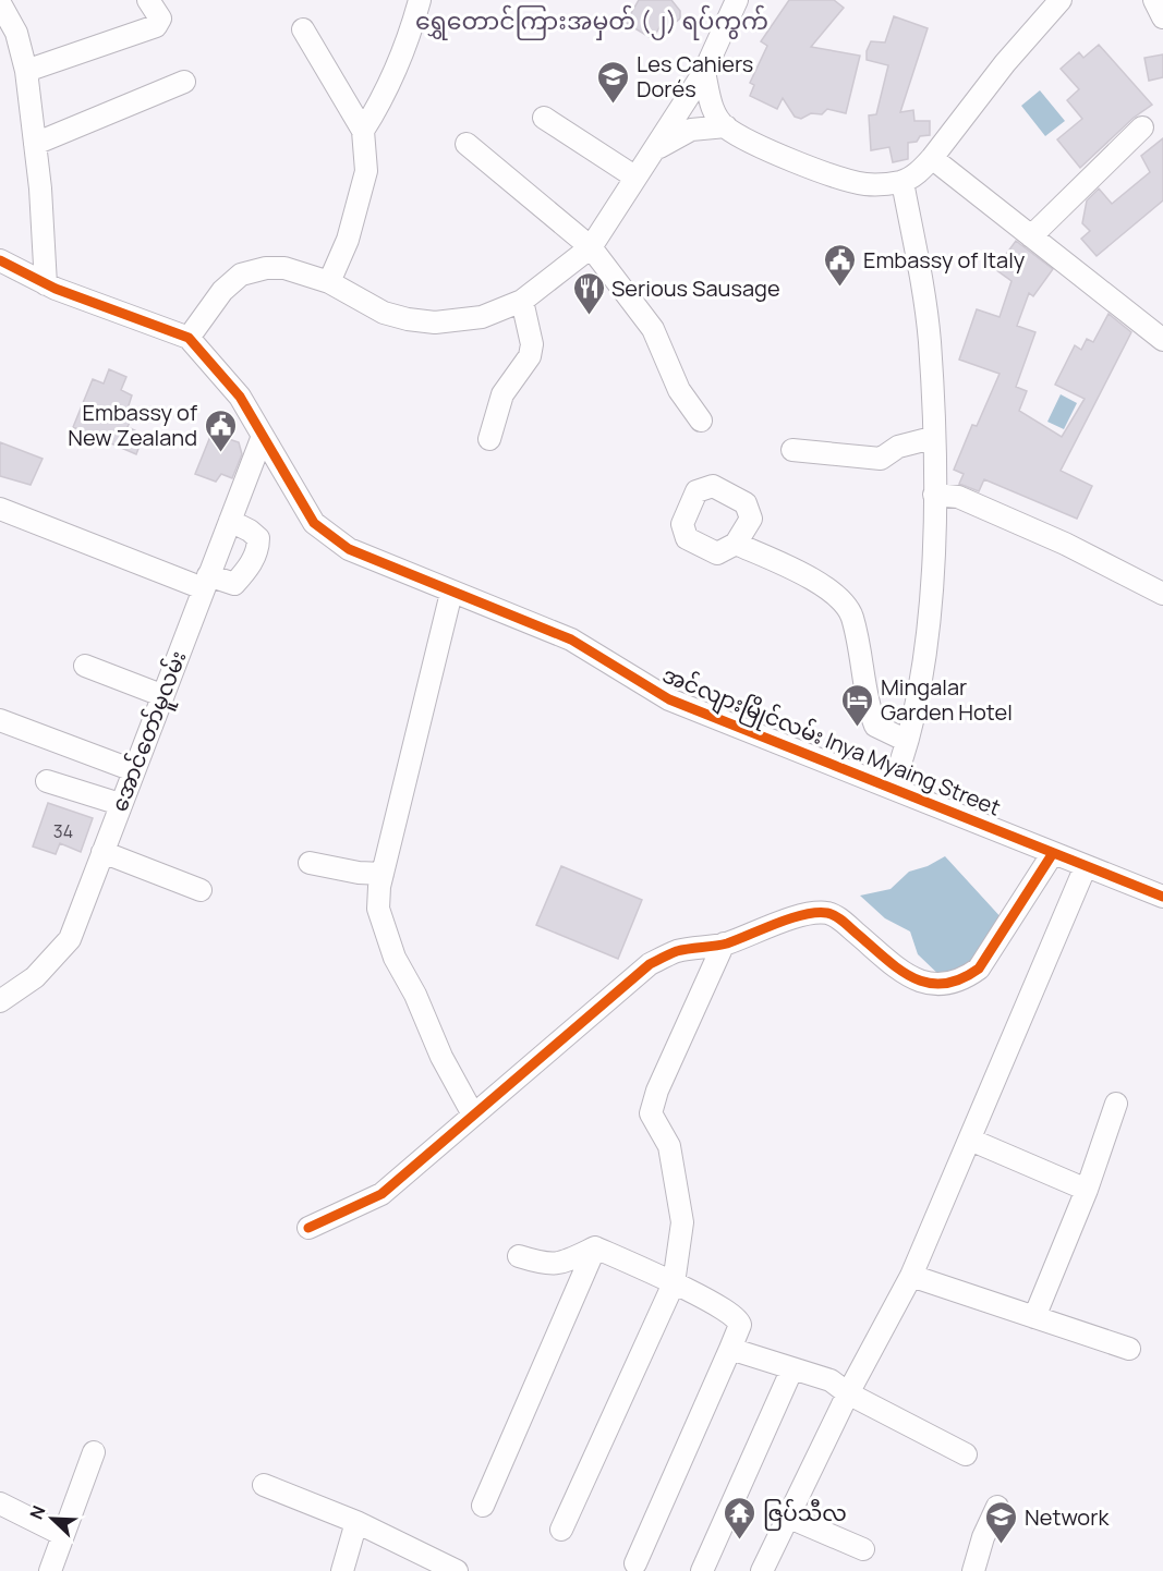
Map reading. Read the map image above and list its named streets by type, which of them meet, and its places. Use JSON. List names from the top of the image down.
{
  "streets": {
    "street": ["အောင်တော်မူလမ်း", "အင်လျားမြိုင်လမ်း Inya Myaing Street"]
  },
  "crossings": [
    ["အောင်တော်မူလမ်း", "အင်လျားမြိုင်လမ်း Inya Myaing Street"]
  ],
  "districts": ["ရွှေတောင်ကြားအမှတ် (၂) ရပ်ကွက်"],
  "places": {
    "school or university": ["Les Cahiers Dorés", "Network"],
    "public building": ["Embassy of Italy", "Embassy of New Zealand"],
    "restaurant": ["Serious Sausage"],
    "hotel": ["Mingalar Garden Hotel"],
    "temple": ["ဇြပ်သီလ"]
  },
  "house_numbers": ["34"],
  "north": "top left"
}
